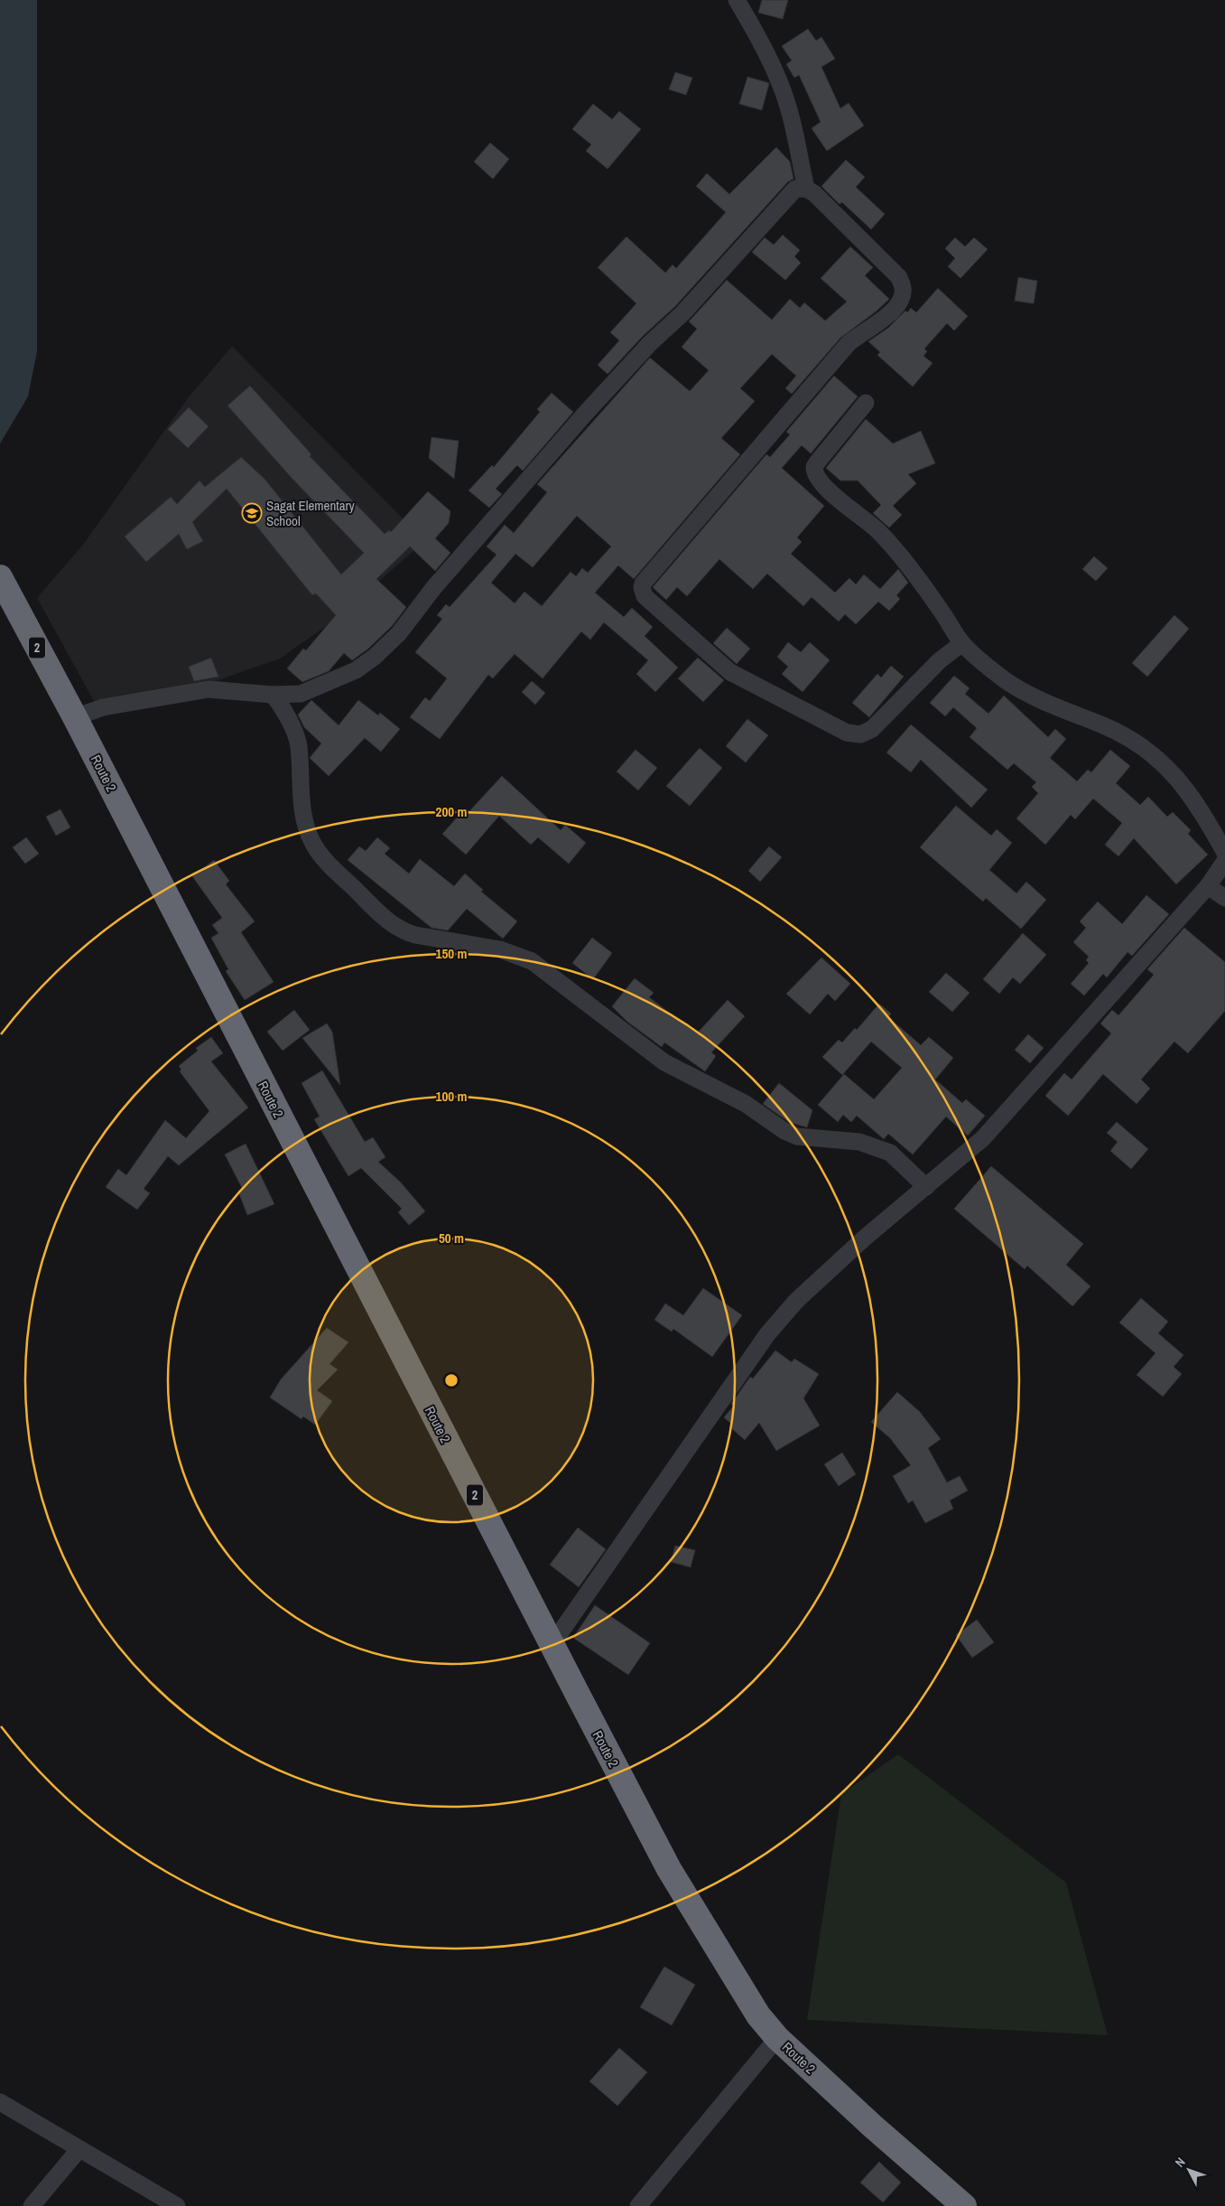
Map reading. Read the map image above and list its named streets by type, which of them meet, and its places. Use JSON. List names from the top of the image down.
{
  "streets": {
    "highway": ["2", "Route 2"]
  },
  "places": {
    "school or university": ["Sagat Elementary School"]
  },
  "north": "top left",
  "rings": [
    "200 m",
    "150 m",
    "100 m",
    "50 m"
  ]
}
